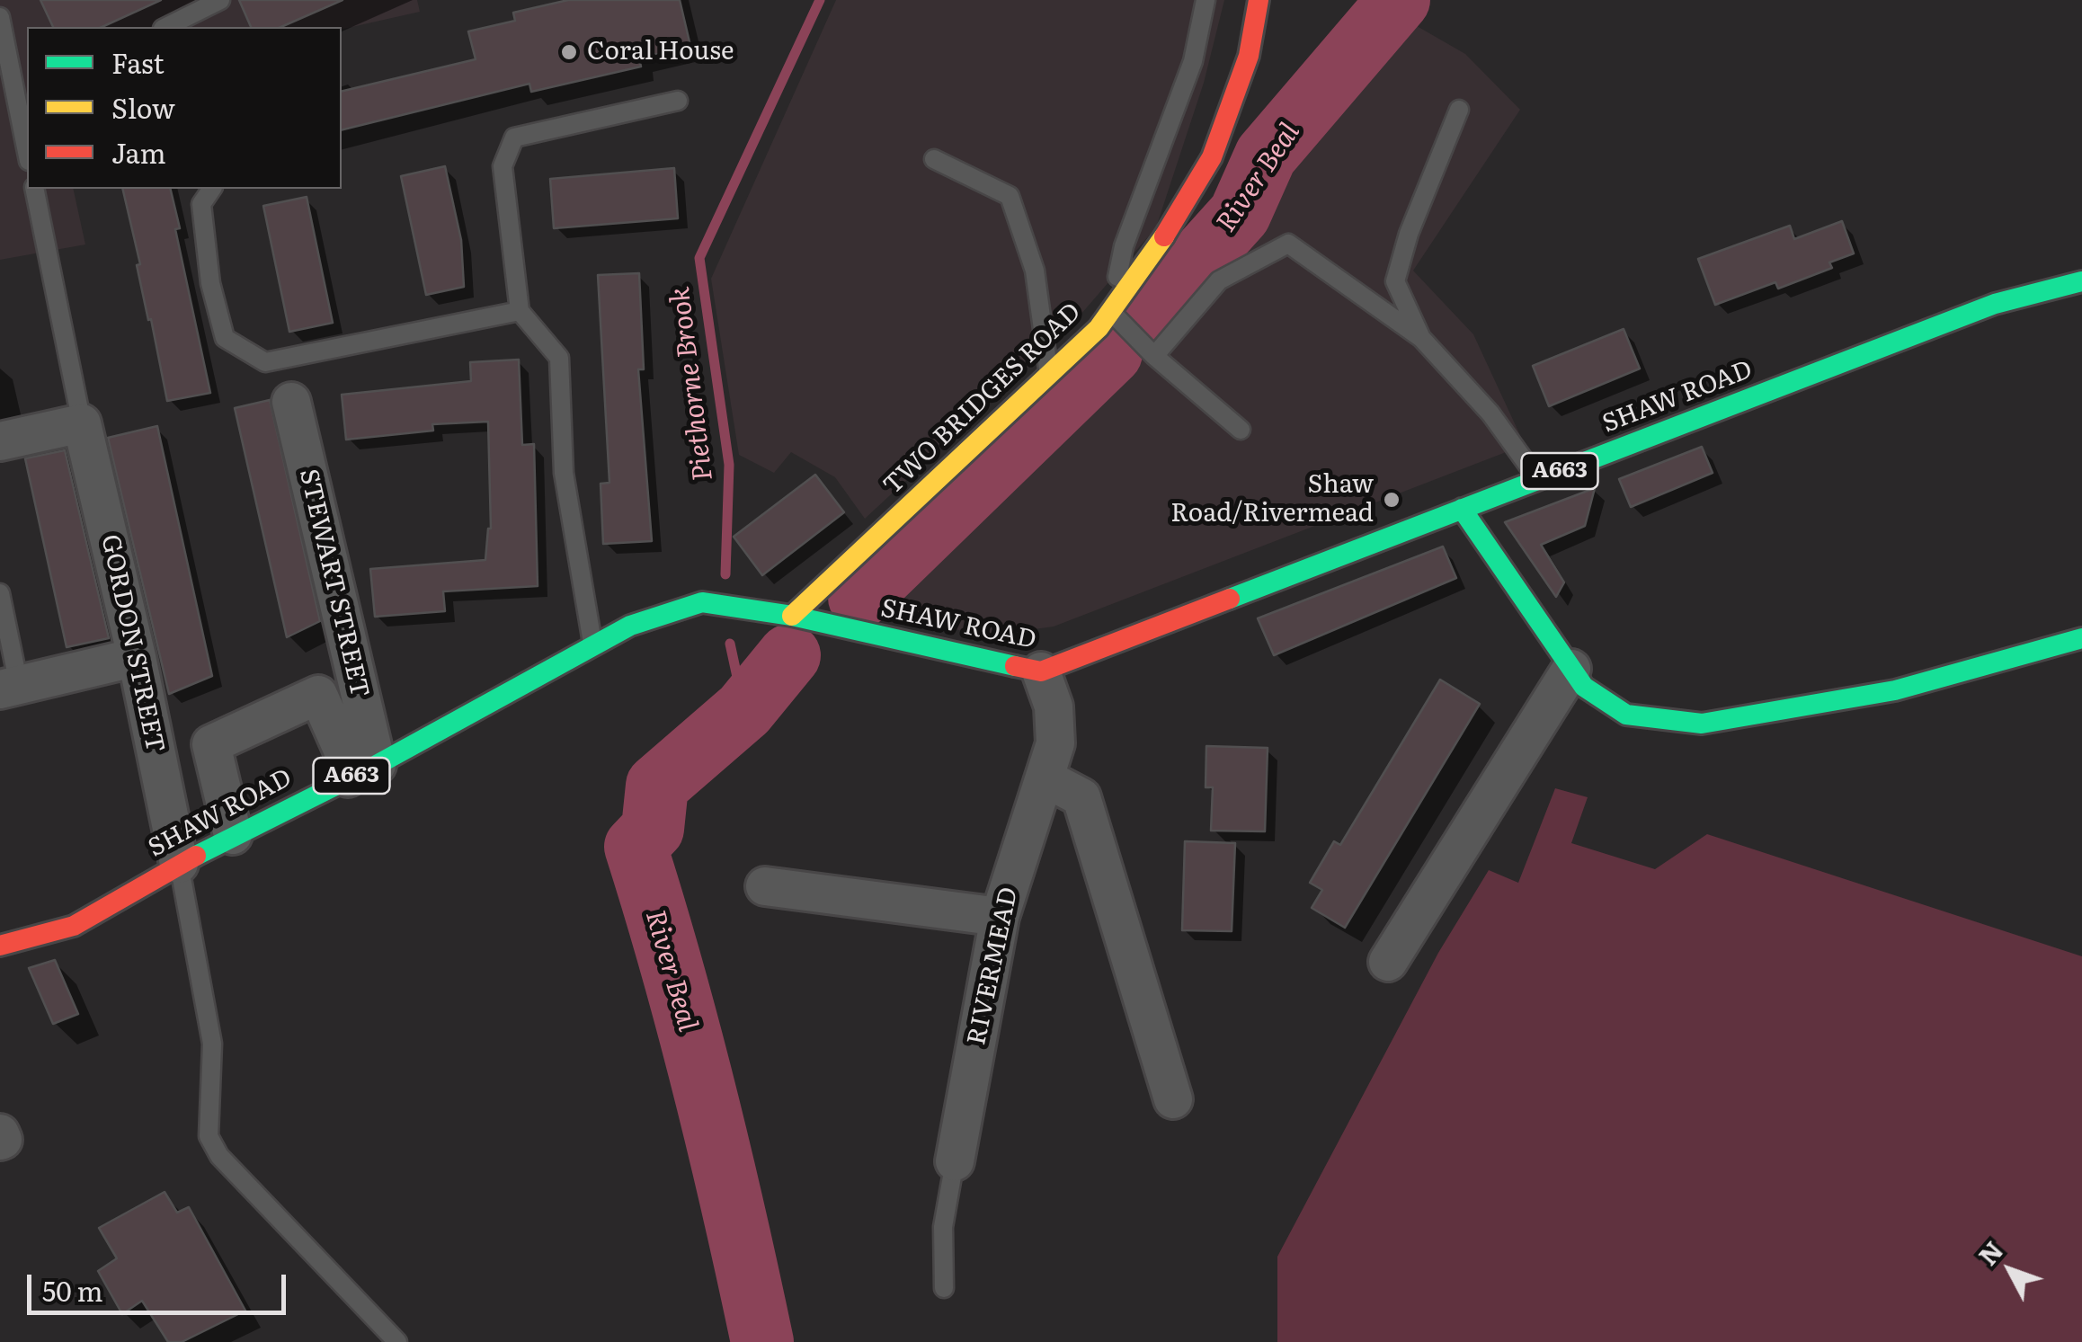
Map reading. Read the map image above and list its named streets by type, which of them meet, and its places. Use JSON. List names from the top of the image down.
{
  "streets": {
    "main road": ["SHAW ROAD", "TWO BRIDGES ROAD", "A663"],
    "street": ["STEWART STREET", "GORDON STREET", "RIVERMEAD"]
  },
  "crossings": [
    ["SHAW ROAD", "TWO BRIDGES ROAD"],
    ["SHAW ROAD", "STEWART STREET"],
    ["SHAW ROAD", "GORDON STREET"],
    ["SHAW ROAD", "RIVERMEAD"]
  ],
  "water": ["River Beal", "Piethorne Brook"],
  "places": ["Coral House", "Shaw Road/Rivermead"],
  "legend": ["Fast", "Slow", "Jam"],
  "scale_bar": "50 m",
  "north": "top left"
}
